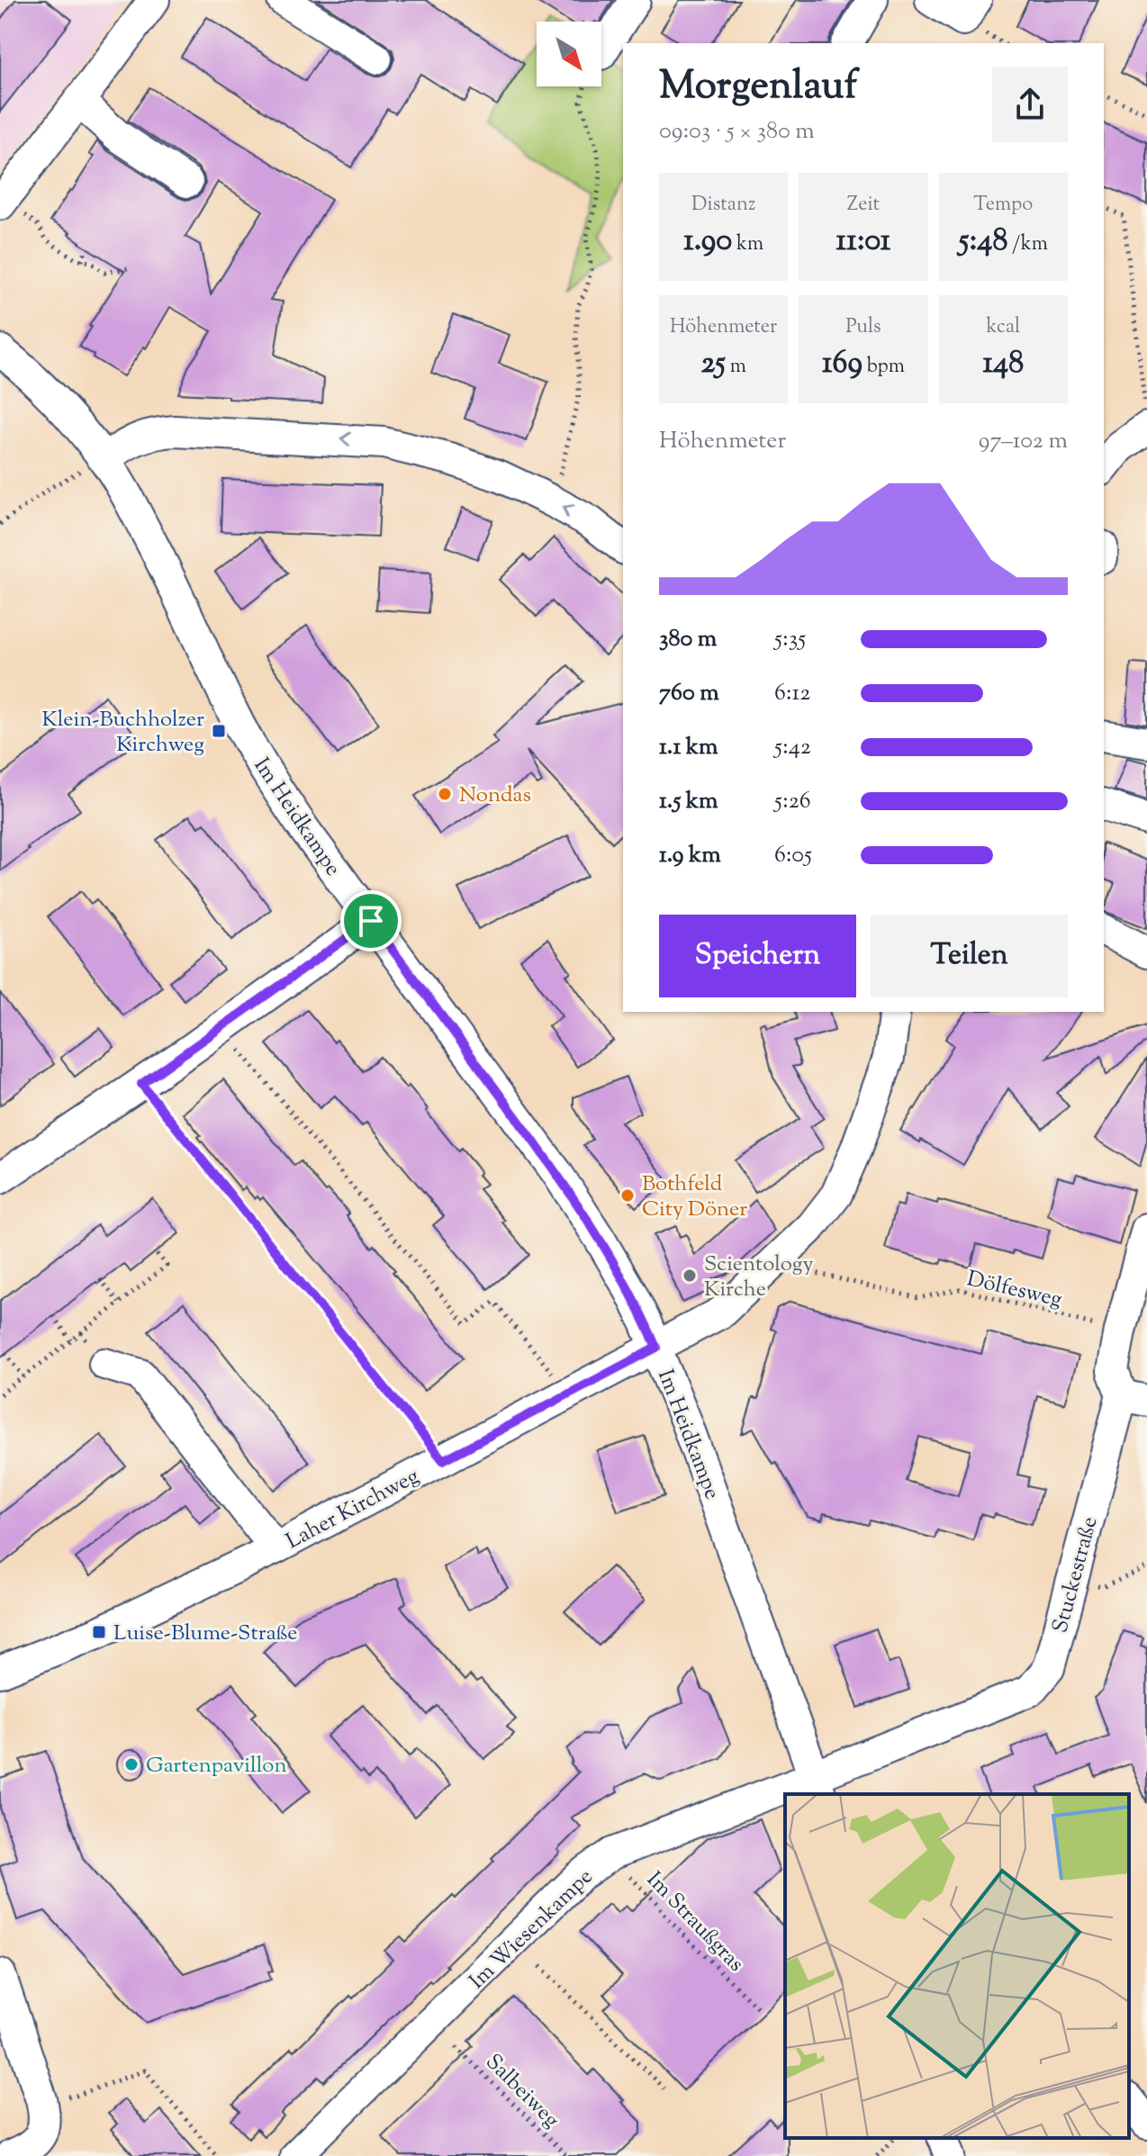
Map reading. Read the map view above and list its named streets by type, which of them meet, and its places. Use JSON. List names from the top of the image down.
{
  "streets": {
    "street": [
      "Im Heidkampe",
      "Laher Kirchweg",
      "Stuckestraße",
      "Im Wiesenkampe"
    ],
    "path": ["Dölfesweg", "Im Straußgras", "Salbeiweg"]
  },
  "crossings": [
    ["Im Heidkampe", "Laher Kirchweg"],
    ["Im Heidkampe", "Stuckestraße"],
    ["Im Heidkampe", "Im Wiesenkampe"],
    ["Dölfesweg", "Laher Kirchweg"],
    ["Dölfesweg", "Stuckestraße"],
    ["Stuckestraße", "Im Wiesenkampe"],
    ["Im Straußgras", "Im Wiesenkampe"]
  ],
  "places": {
    "transit": ["Klein-Buchholzer Kirchweg", "Luise-Blume-Straße"],
    "other": [
      "Nondas",
      "Bothfeld City Döner",
      "Scientology Kirche",
      "Gartenpavillon"
    ]
  },
  "north": "bottom right",
  "page": {
    "heading": ["Morgenlauf", "09:03 · 5 × 380 m"],
    "stats": [
      ["Distanz", "1.90 km"],
      ["Zeit", "11:01"],
      ["Tempo", "5:48 /km"],
      ["Höhenmeter", "25 m"],
      ["Puls", "169 bpm"],
      ["kcal", "148"]
    ],
    "chart": ["Höhenmeter", "97–102 m"],
    "list": [
      {
        "name": "380 m",
        "note": "5:35"
      },
      {
        "name": "760 m",
        "note": "6:12"
      },
      {
        "name": "1.1 km",
        "note": "5:42"
      },
      {
        "name": "1.5 km",
        "note": "5:26"
      },
      {
        "name": "1.9 km",
        "note": "6:05"
      }
    ],
    "buttons": ["Speichern", "Teilen"]
  }
}
